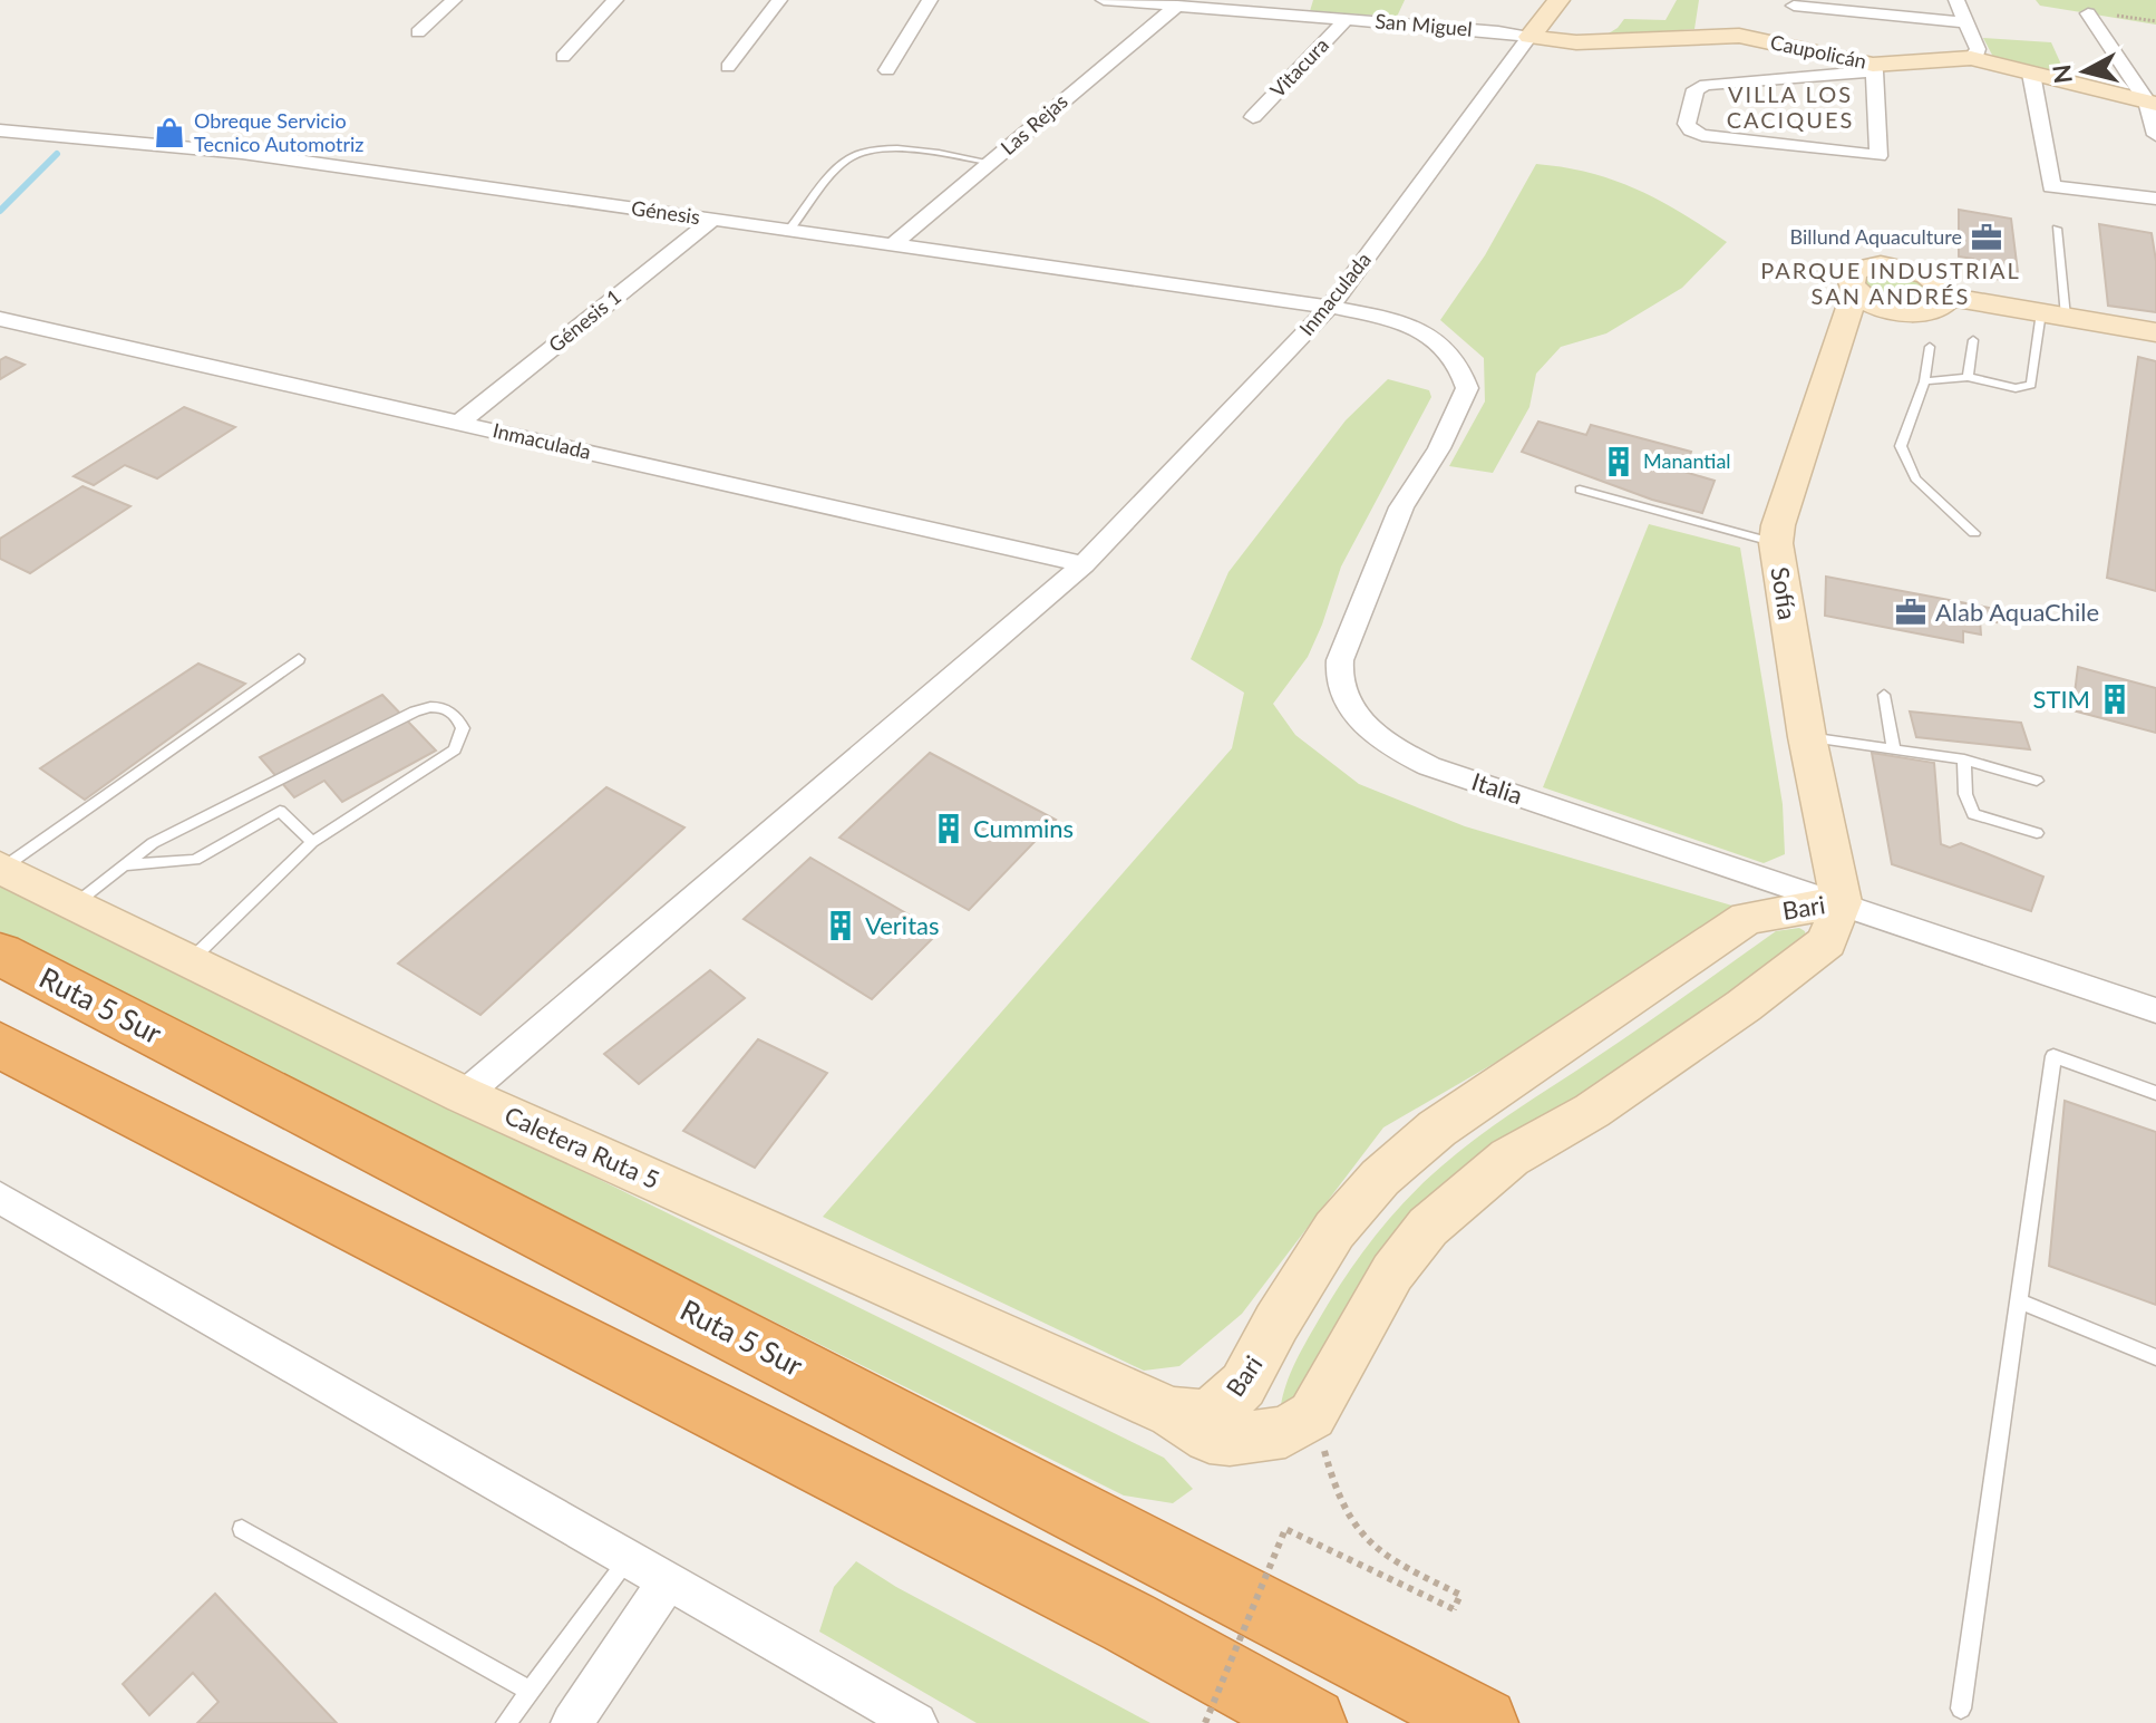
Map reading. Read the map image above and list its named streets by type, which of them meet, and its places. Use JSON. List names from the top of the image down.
{
  "streets": {
    "highway": ["Ruta 5 Sur"],
    "street": [
      "San Miguel",
      "Caupolicán",
      "Vitacura",
      "Las Rejas",
      "Génesis",
      "Inmaculada",
      "Génesis 1",
      "Sofía",
      "Italia",
      "Bari",
      "Caletera Ruta 5"
    ]
  },
  "crossings": [
    ["San Miguel", "Caupolicán"],
    ["San Miguel", "Vitacura"],
    ["San Miguel", "Las Rejas"],
    ["San Miguel", "Inmaculada"],
    ["Caupolicán", "Inmaculada"],
    ["Las Rejas", "Génesis"],
    ["Génesis", "Inmaculada"],
    ["Génesis", "Génesis 1"],
    ["Génesis", "Italia"],
    ["Inmaculada", "Génesis 1"],
    ["Inmaculada", "Italia"],
    ["Inmaculada", "Caletera Ruta 5"],
    ["Sofía", "Italia"],
    ["Sofía", "Bari"],
    ["Italia", "Bari"],
    ["Bari", "Caletera Ruta 5"]
  ],
  "districts": ["VILLA LOS CACIQUES", "PARQUE INDUSTRIAL SAN ANDRÉS"],
  "places": {
    "shop": ["Obreque Servicio Tecnico Automotriz"],
    "office": ["Billund Aquaculture", "Alab AquaChile"],
    "building": [
      "Manantial",
      "STIM",
      "Cummins",
      "Veritas"
    ]
  },
  "north": "left"
}
